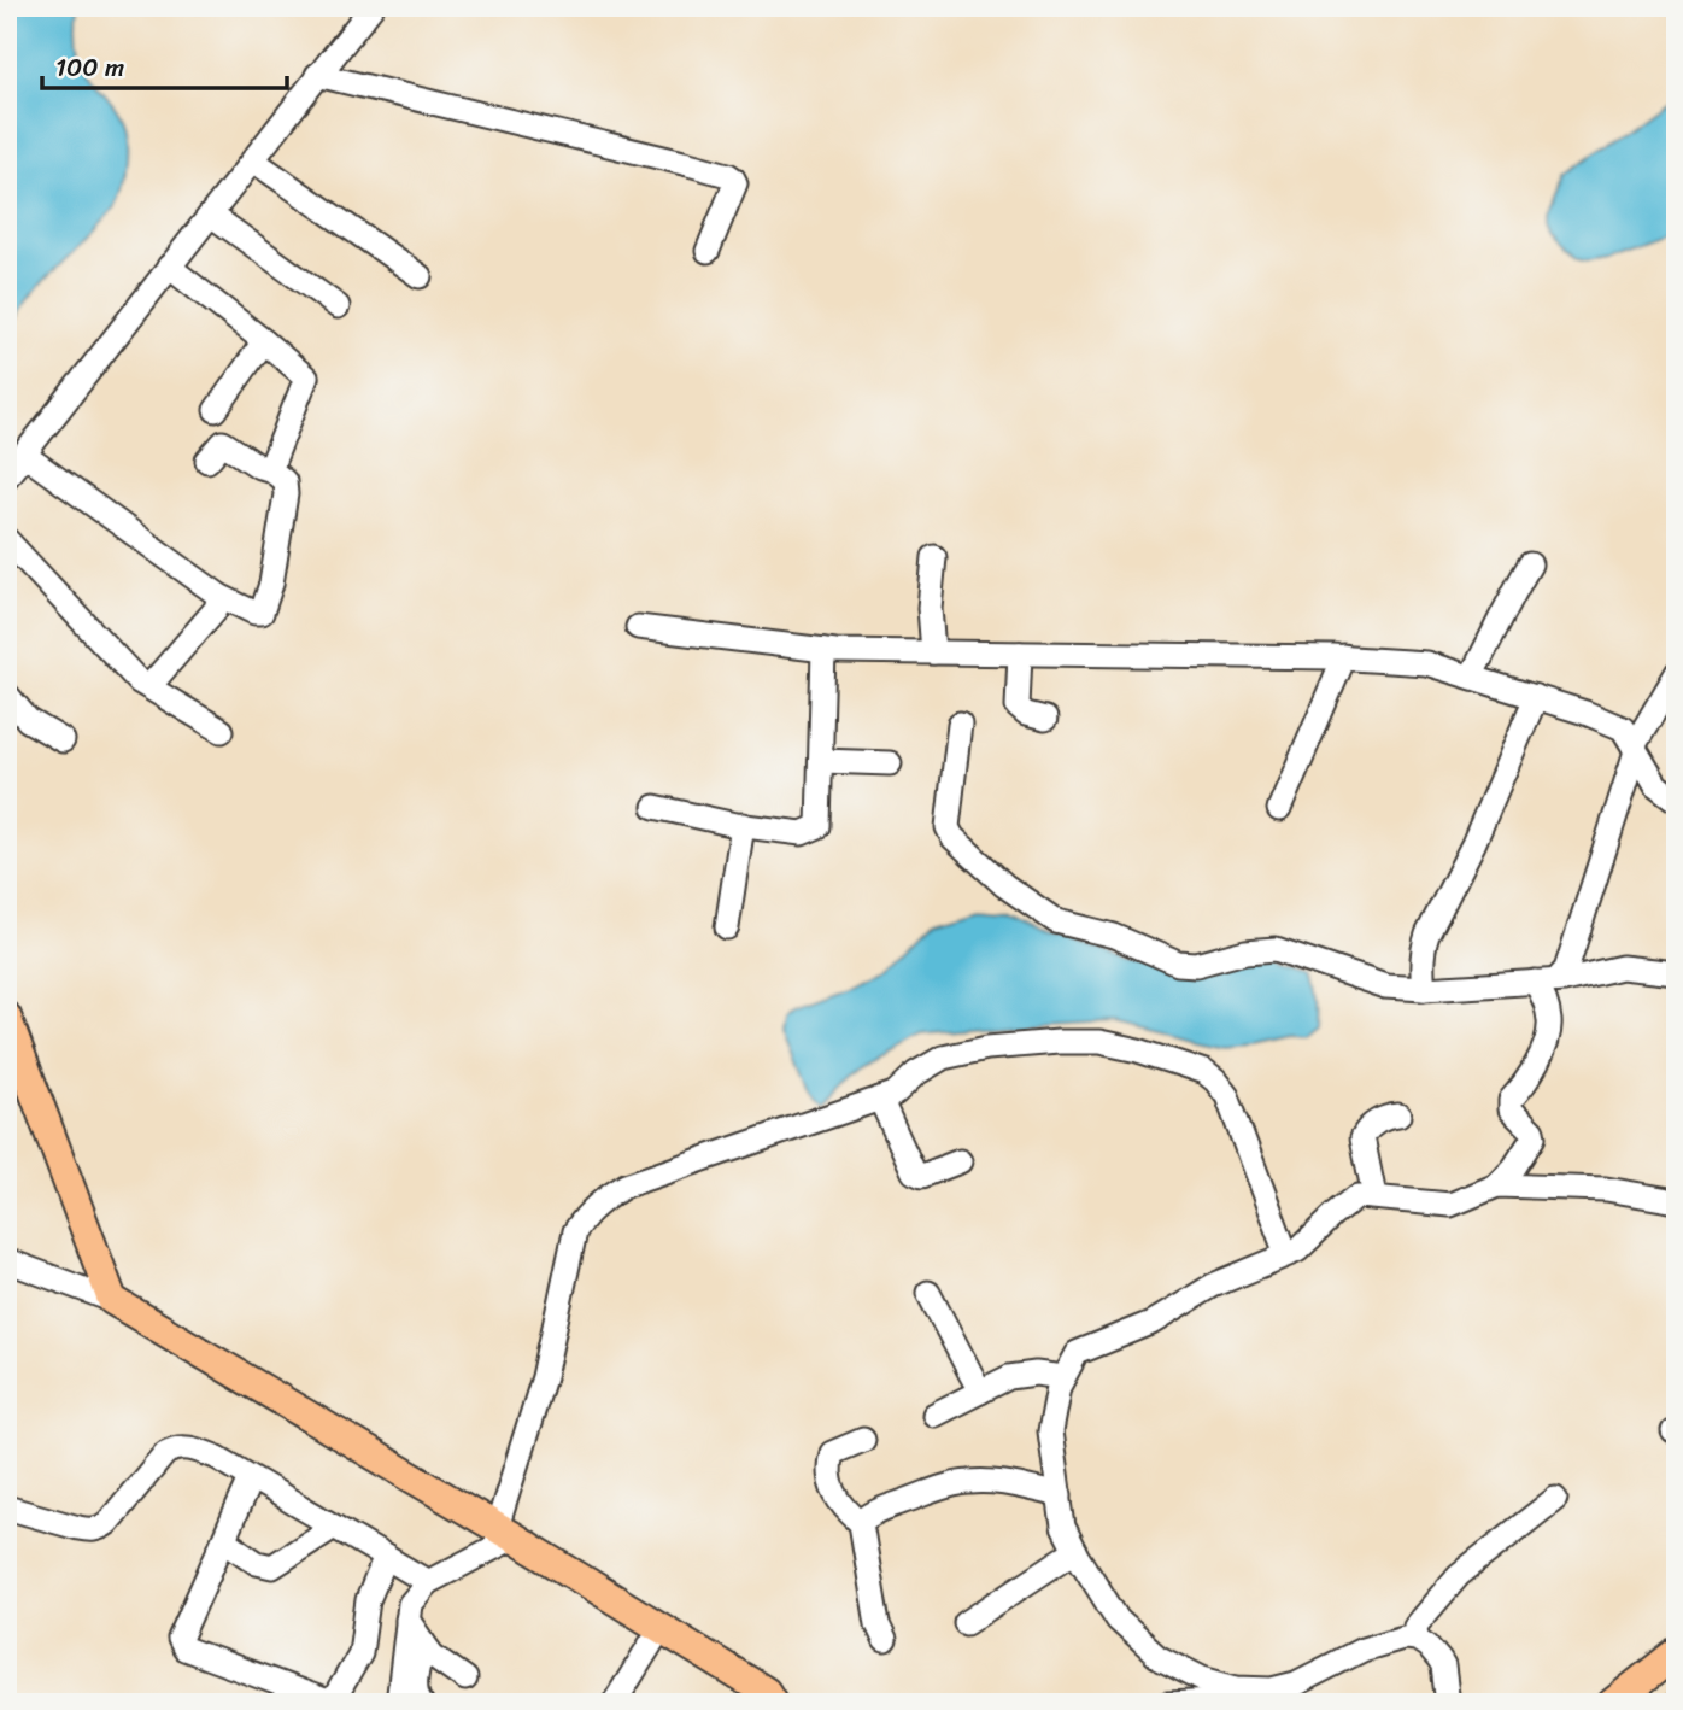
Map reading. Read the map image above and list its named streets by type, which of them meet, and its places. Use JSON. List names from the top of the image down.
{
  "scale_bar": "100 m"
}
